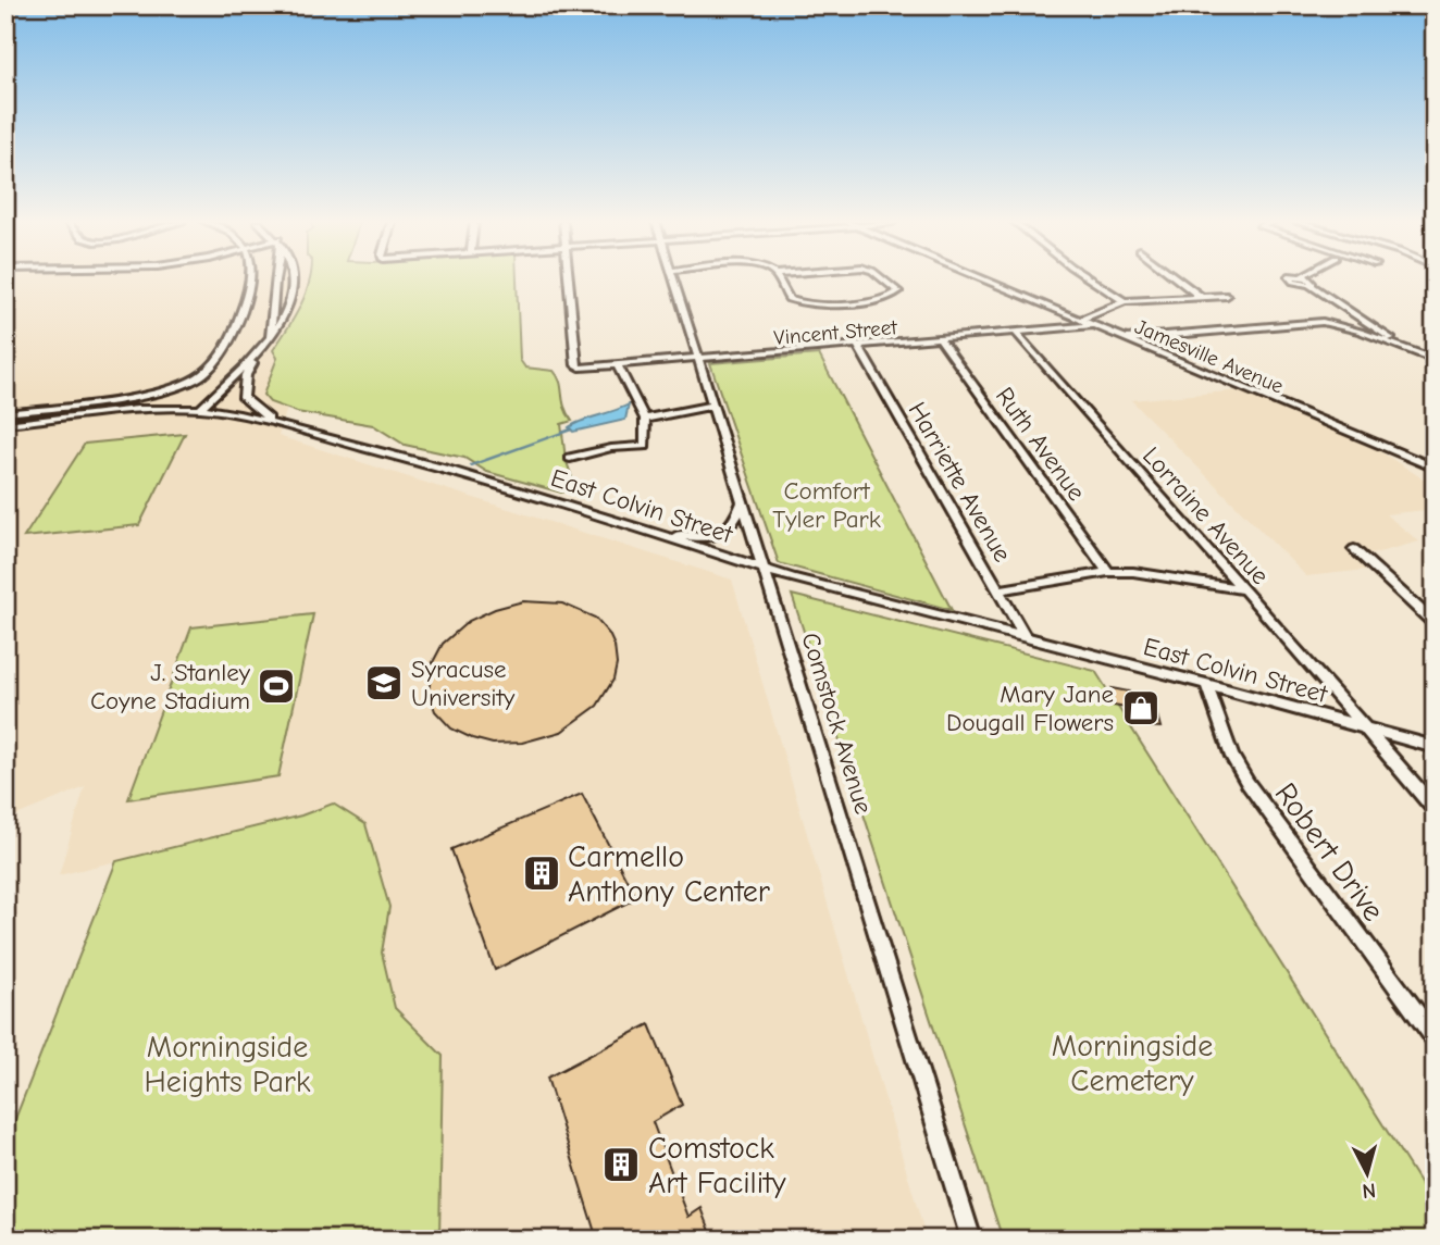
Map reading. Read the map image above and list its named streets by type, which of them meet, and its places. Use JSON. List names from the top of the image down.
{
  "streets": {
    "street": [
      "Vincent Street",
      "Jamesville Avenue",
      "Ruth Avenue",
      "Harriette Avenue",
      "East Colvin Street",
      "Lorraine Avenue",
      "Comstock Avenue",
      "Robert Drive"
    ]
  },
  "crossings": [
    ["Vincent Street", "Jamesville Avenue"],
    ["Vincent Street", "Ruth Avenue"],
    ["Vincent Street", "Harriette Avenue"],
    ["Vincent Street", "Lorraine Avenue"],
    ["Vincent Street", "Comstock Avenue"],
    ["Harriette Avenue", "East Colvin Street"],
    ["East Colvin Street", "Lorraine Avenue"],
    ["East Colvin Street", "Comstock Avenue"],
    ["East Colvin Street", "Robert Drive"]
  ],
  "parks": ["Comfort Tyler Park", "Morningside Cemetery", "Morningside Heights Park"],
  "places": {
    "school or university": ["Syracuse University"],
    "sports": ["J. Stanley Coyne Stadium"],
    "shop": ["Mary Jane Dougall Flowers"],
    "building": ["Carmello Anthony Center", "Comstock Art Facility"]
  },
  "north": "bottom"
}
